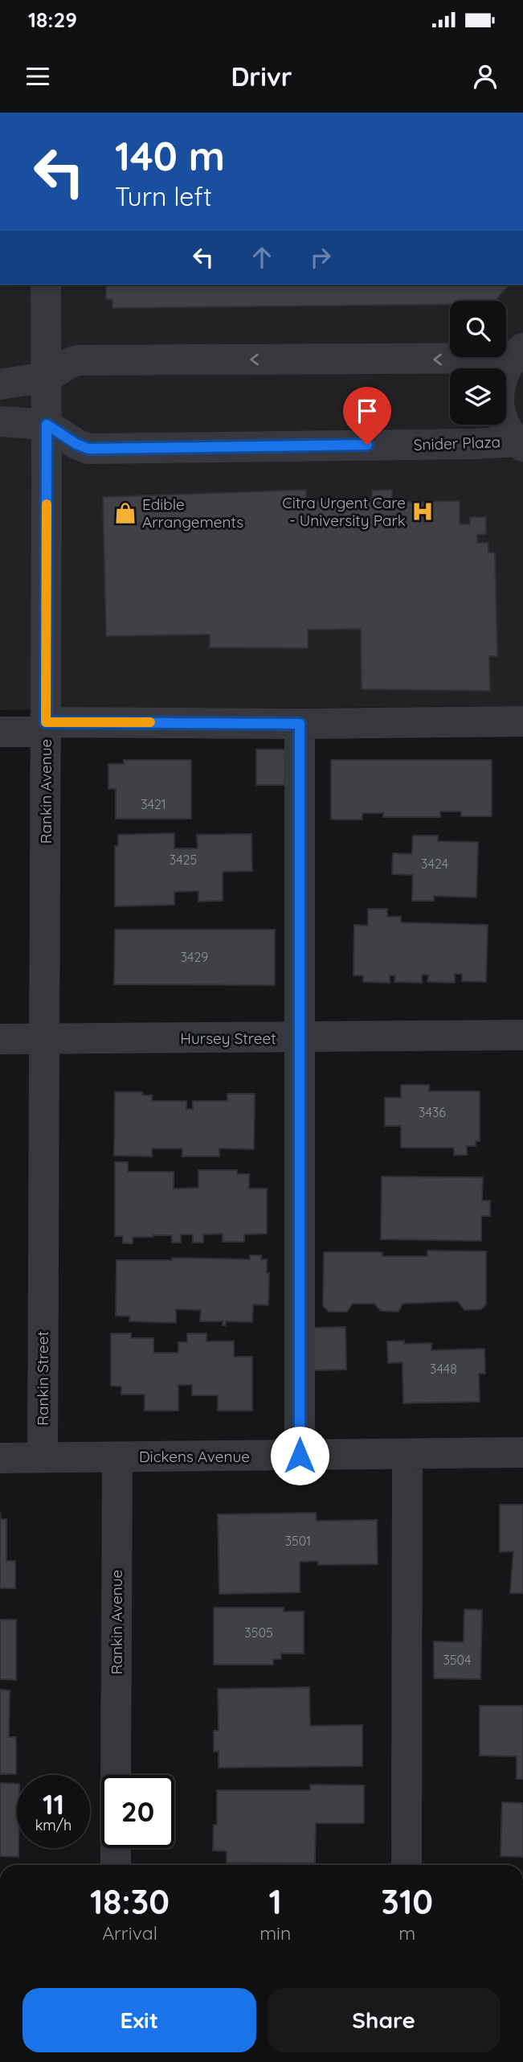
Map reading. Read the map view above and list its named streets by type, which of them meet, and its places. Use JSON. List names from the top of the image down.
{
  "streets": {
    "street": [
      "Snider Plaza",
      "Rankin Avenue",
      "Hursey Street",
      "Rankin Street",
      "Dickens Avenue"
    ]
  },
  "crossings": [
    ["Snider Plaza", "Rankin Avenue"],
    ["Rankin Avenue", "Hursey Street"],
    ["Rankin Avenue", "Rankin Street"],
    ["Rankin Avenue", "Dickens Avenue"],
    ["Rankin Street", "Dickens Avenue"]
  ],
  "places": {
    "hospital": ["Citra Urgent Care - University Park"],
    "shop": ["Edible Arrangements"]
  },
  "house_numbers": [
    "3421",
    "3425",
    "3424",
    "3429",
    "3436",
    "3448",
    "3501",
    "3505",
    "3504"
  ],
  "page": {
    "status": "18:29",
    "header": "Drivr",
    "turn": ["140 m", "Turn left"],
    "speed": "11 km/h",
    "limit": "20",
    "eta": [
      "18:30",
      "Arrival",
      "1",
      "min",
      "310",
      "m"
    ],
    "buttons": ["Exit", "Share"]
  }
}
